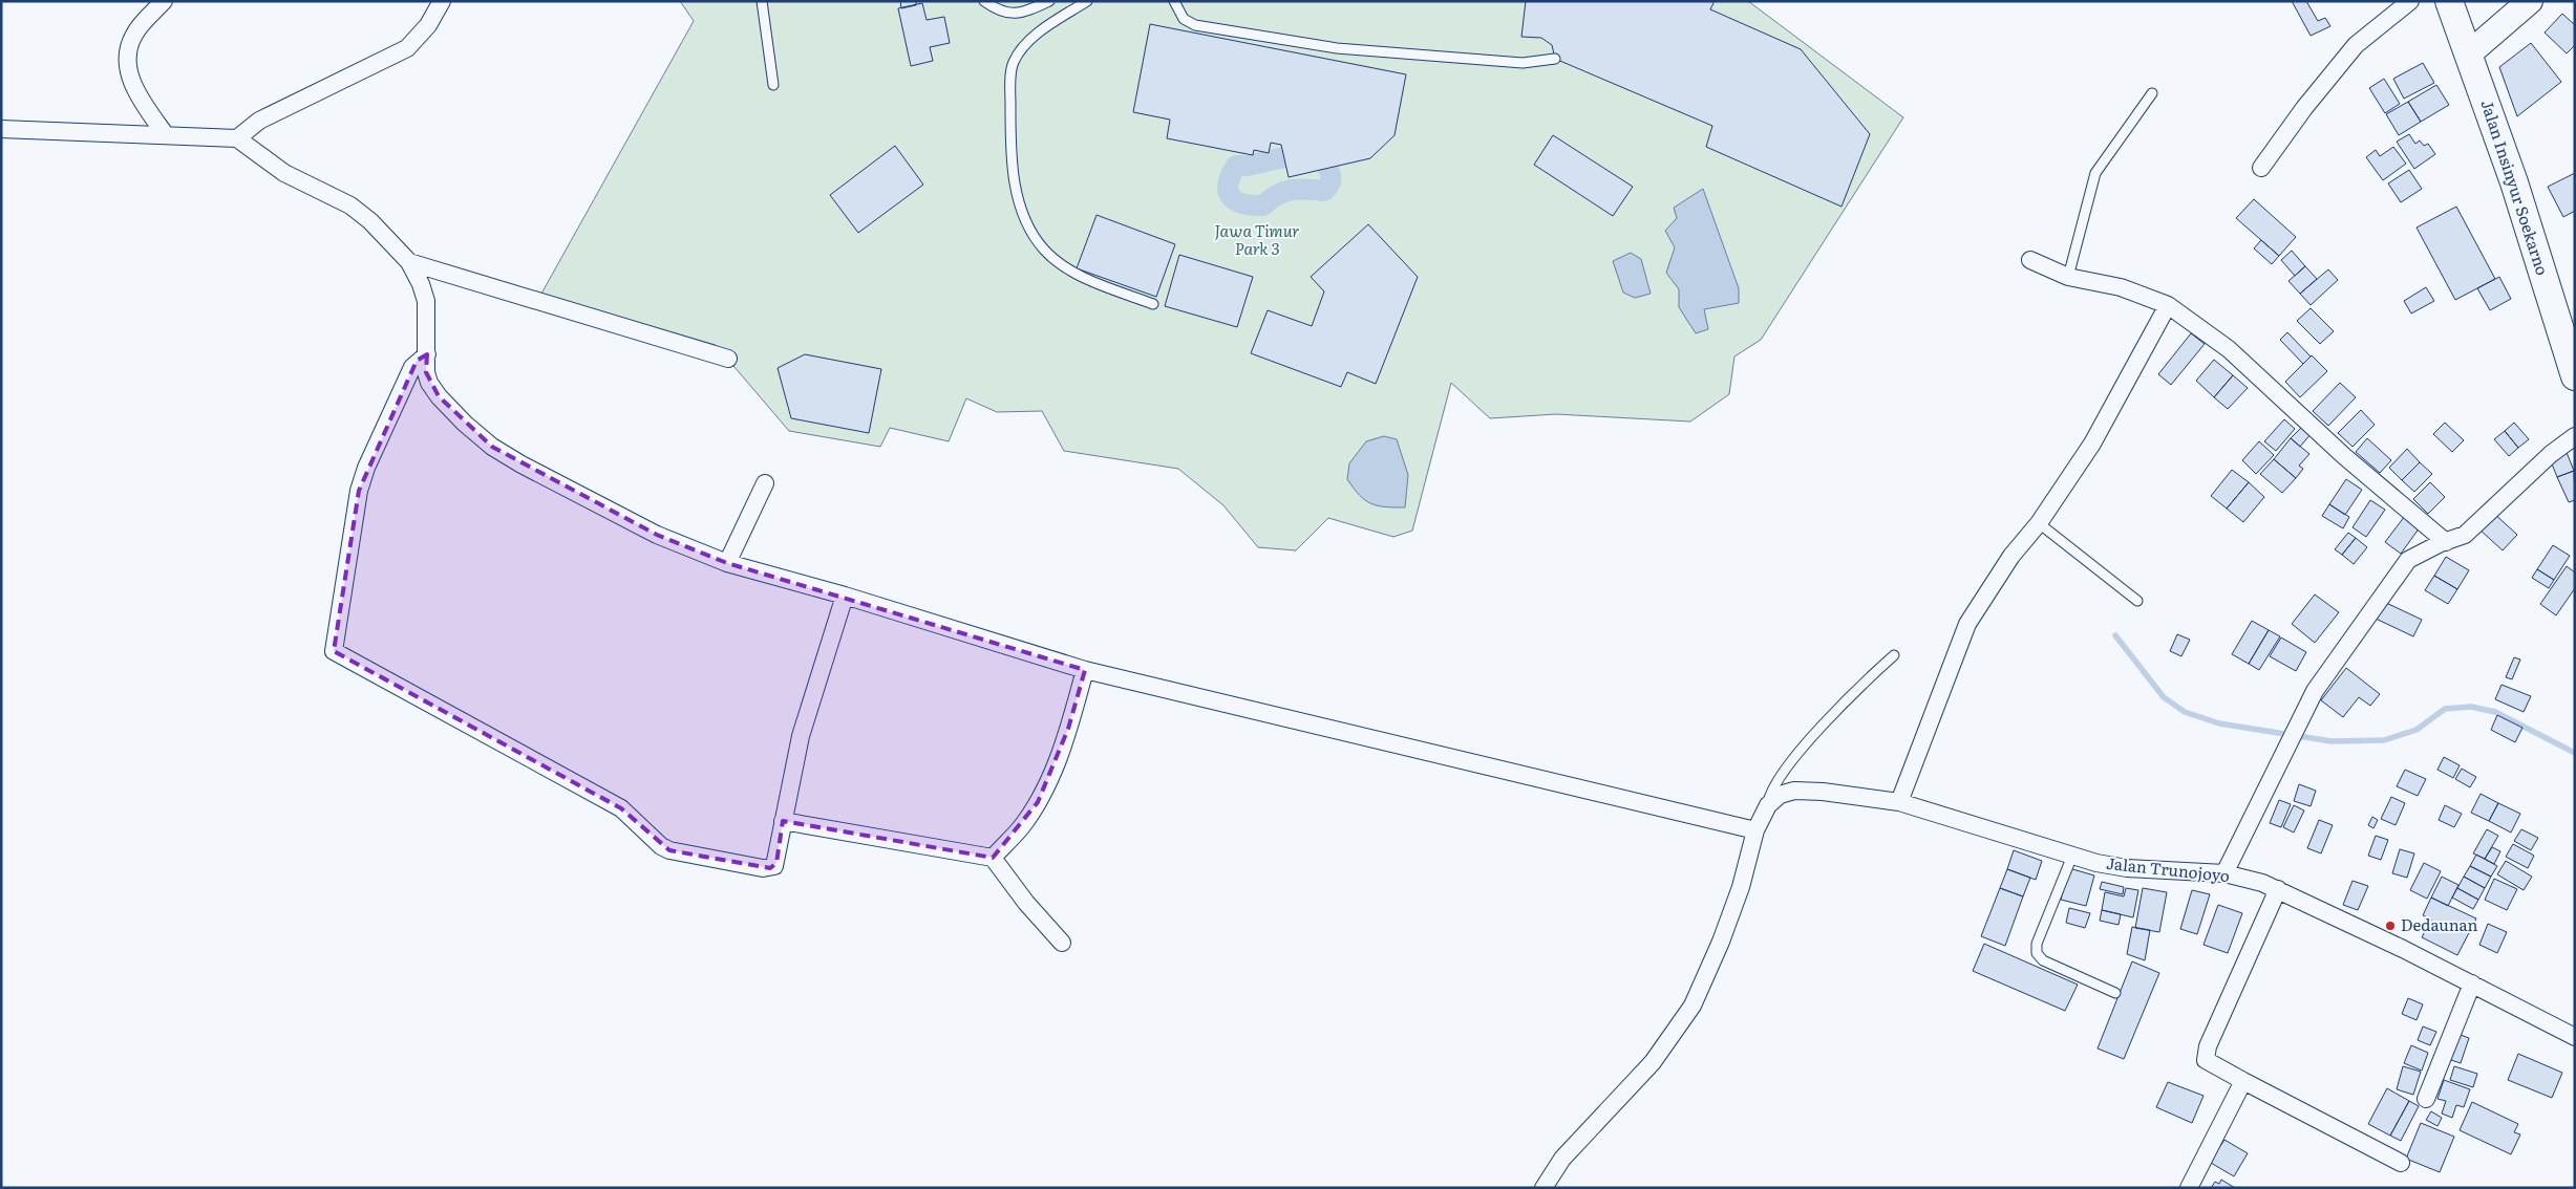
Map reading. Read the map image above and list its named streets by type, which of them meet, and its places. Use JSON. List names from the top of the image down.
{
  "streets": {
    "main road": ["Jalan Insinyur Soekarno"],
    "street": ["Jalan Trunojoyo"]
  },
  "parks": ["Jawa Timur Park 3"],
  "places": ["Dedaunan"]
}
